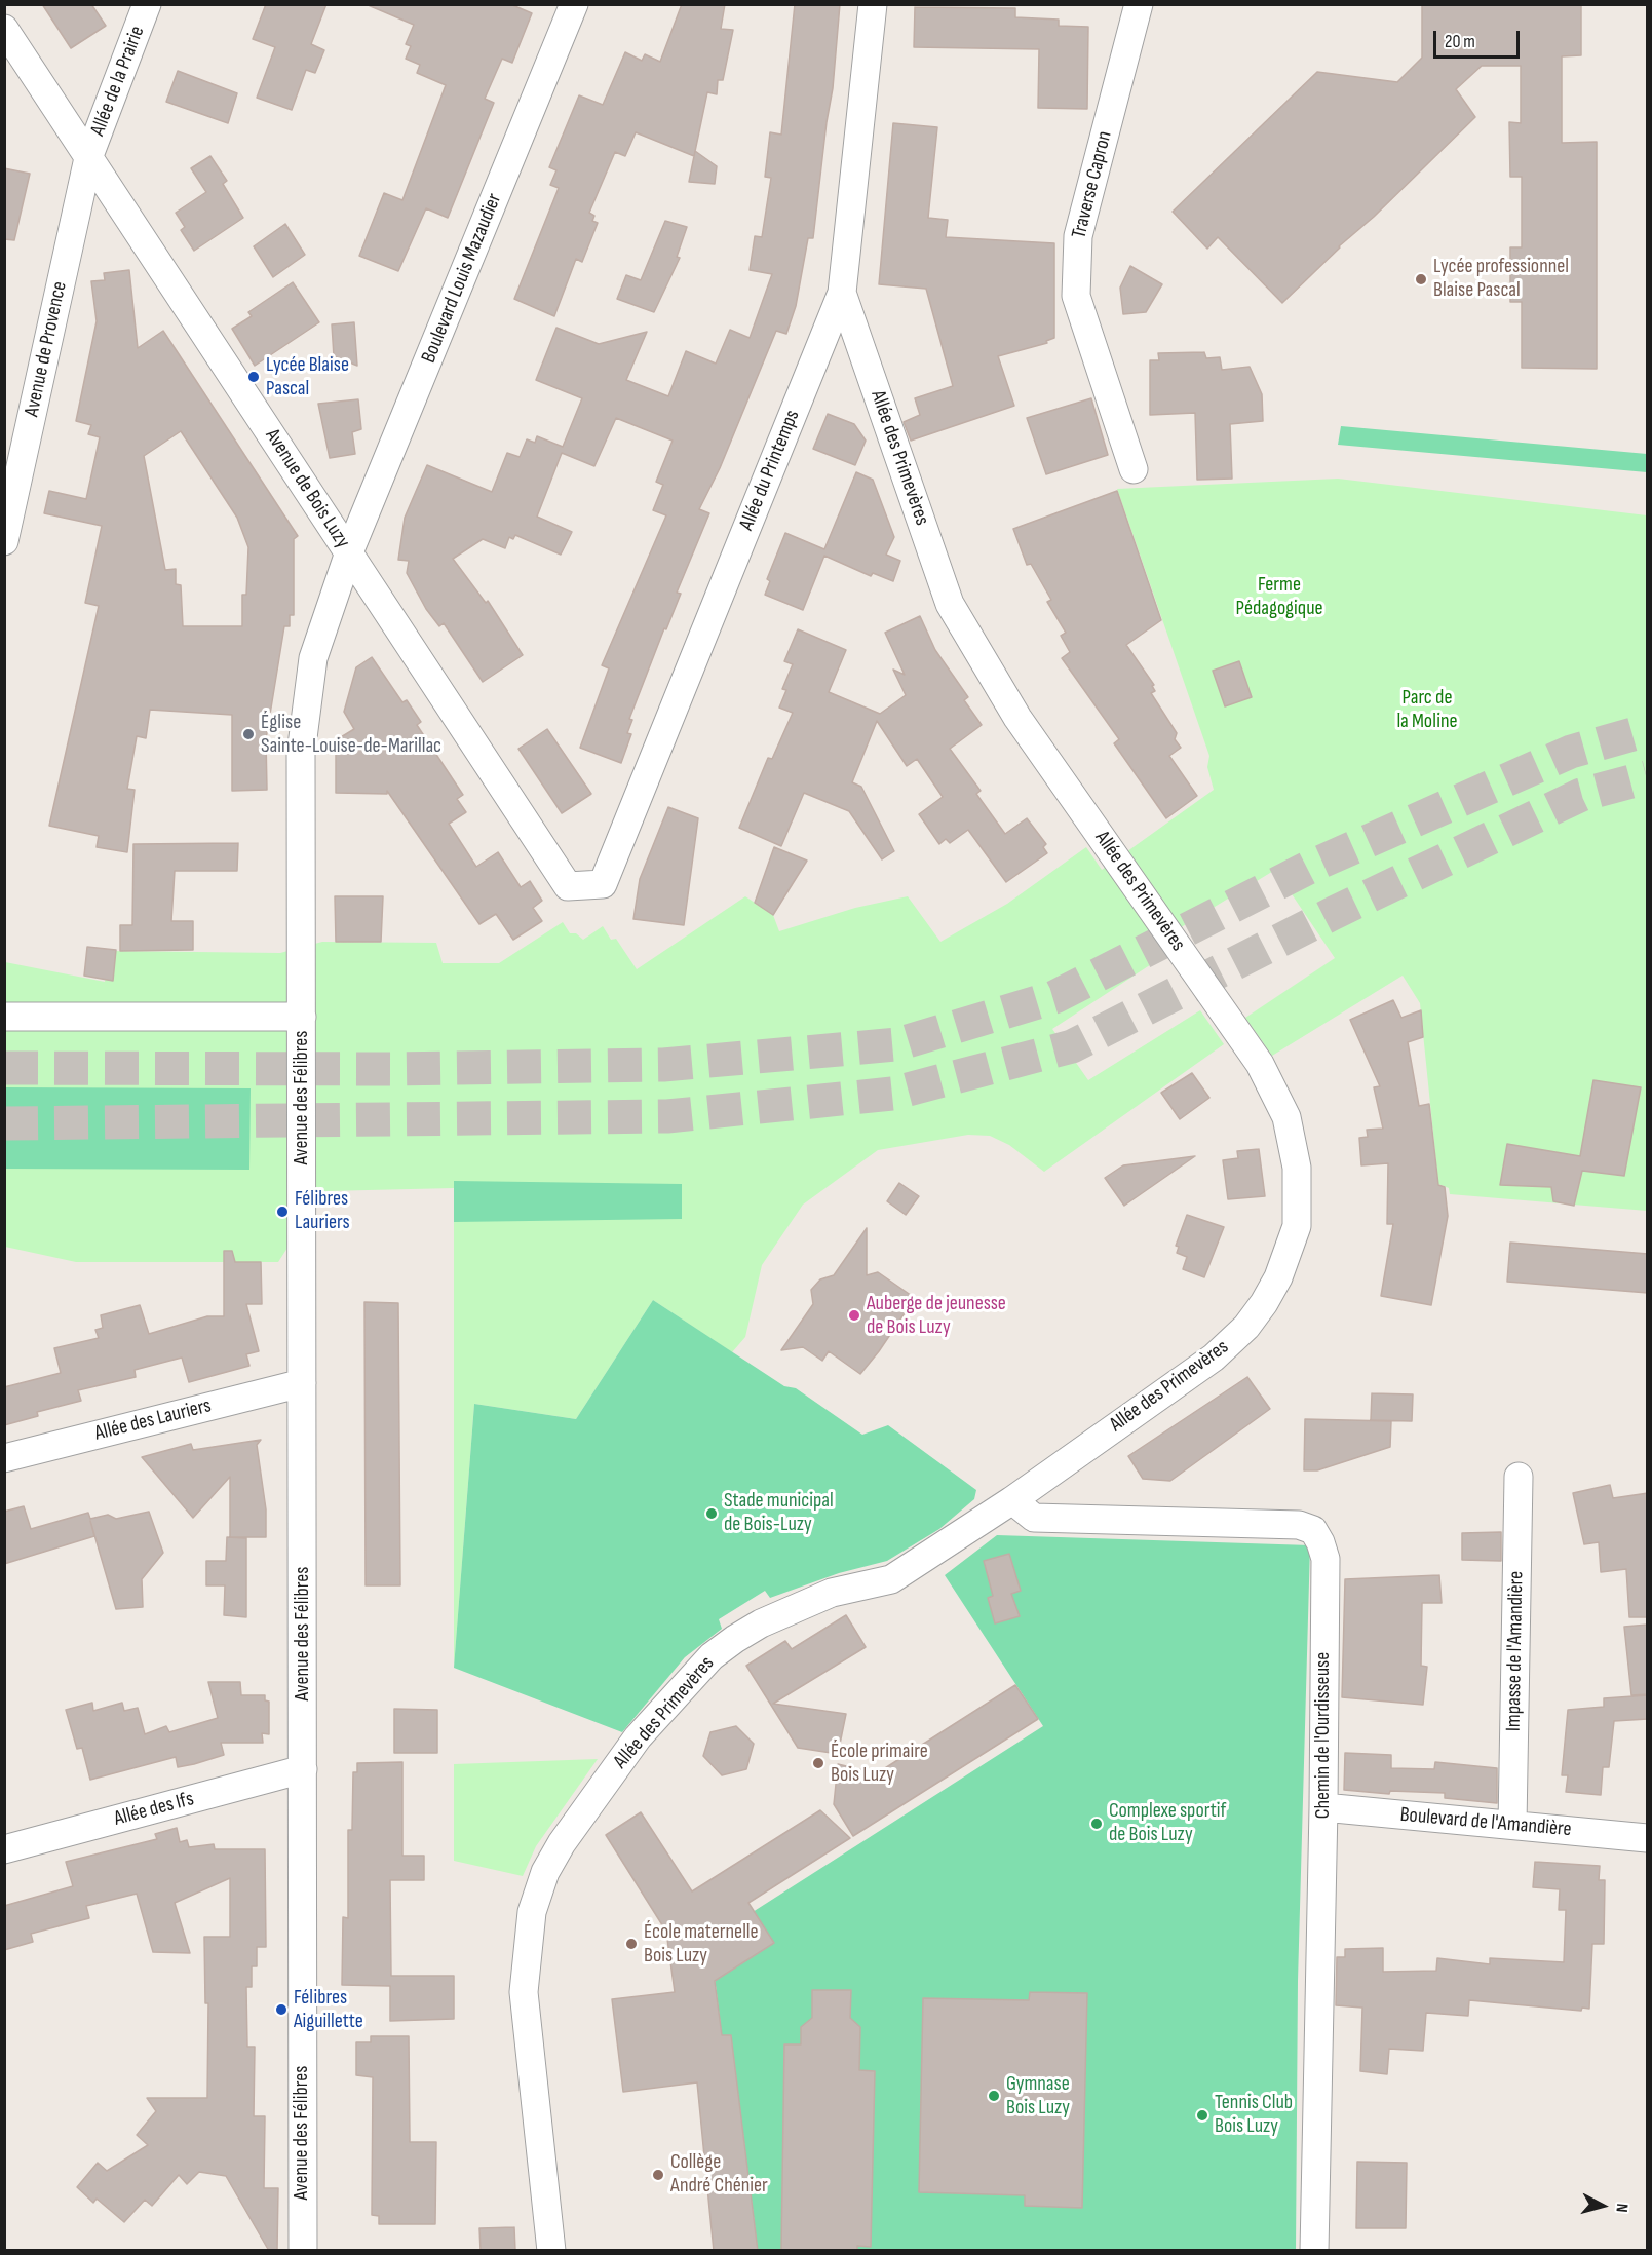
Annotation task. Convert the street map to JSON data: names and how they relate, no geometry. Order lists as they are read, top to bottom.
{
  "streets": {
    "street": [
      "Allée de la Prairie",
      "Traverse Capron",
      "Boulevard Louis Mazaudier",
      "Avenue de Provence",
      "Allée des Primevères",
      "Allée du Printemps",
      "Avenue de Bois Luzy",
      "Avenue des Félibres",
      "Allée des Lauriers",
      "Impasse de l'Amandière",
      "Chemin de l'Ourdisseuse",
      "Allée des Ifs",
      "Boulevard de l'Amandière"
    ]
  },
  "crossings": [
    ["Allée de la Prairie", "Avenue de Provence"],
    ["Allée de la Prairie", "Avenue de Bois Luzy"],
    ["Boulevard Louis Mazaudier", "Avenue de Bois Luzy"],
    ["Boulevard Louis Mazaudier", "Avenue des Félibres"],
    ["Avenue de Provence", "Avenue de Bois Luzy"],
    ["Allée des Primevères", "Allée du Printemps"],
    ["Allée des Primevères", "Chemin de l'Ourdisseuse"],
    ["Allée du Printemps", "Avenue de Bois Luzy"],
    ["Avenue de Bois Luzy", "Avenue des Félibres"],
    ["Avenue des Félibres", "Allée des Lauriers"],
    ["Avenue des Félibres", "Allée des Ifs"],
    ["Impasse de l'Amandière", "Boulevard de l'Amandière"],
    ["Chemin de l'Ourdisseuse", "Boulevard de l'Amandière"]
  ],
  "parks": ["Ferme Pédagogique", "Parc de la Moline"],
  "places": [
    "Lycée professionnel Blaise Pascal",
    "Lycée Blaise Pascal",
    "Église Sainte-Louise-de-Marillac",
    "Félibres Lauriers",
    "Auberge de jeunesse de Bois Luzy",
    "Stade municipal de Bois-Luzy",
    "École primaire Bois Luzy",
    "Complexe sportif de Bois Luzy",
    "École maternelle Bois Luzy",
    "Félibres Aiguillette",
    "Gymnase Bois Luzy",
    "Tennis Club Bois Luzy",
    "Collège André Chénier"
  ],
  "scale_bar": "20 m",
  "north": "right"
}
